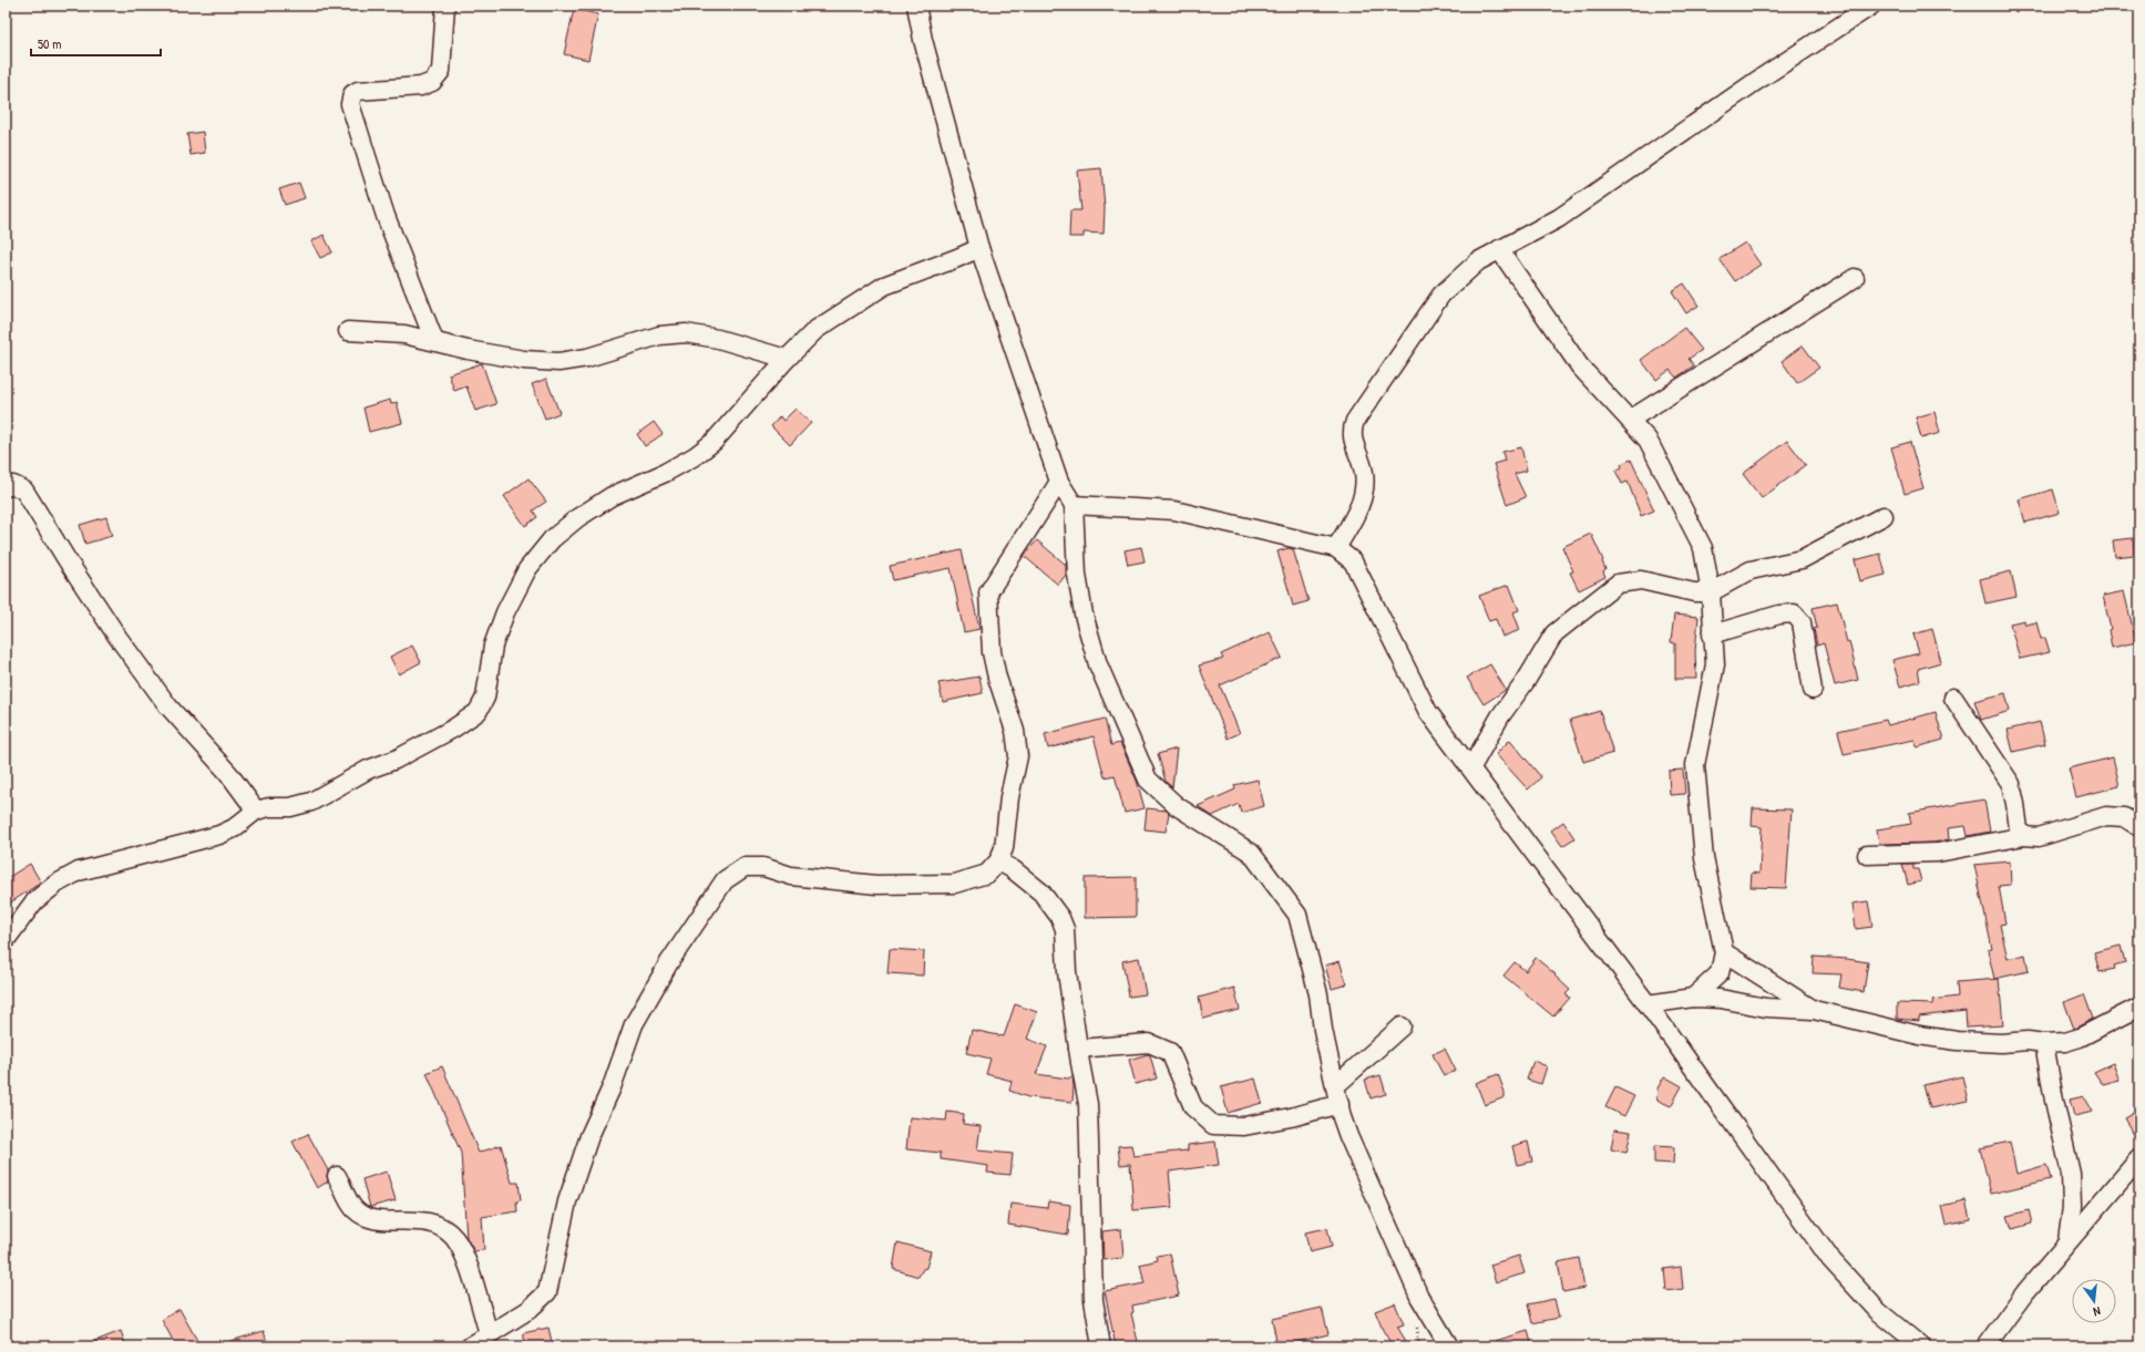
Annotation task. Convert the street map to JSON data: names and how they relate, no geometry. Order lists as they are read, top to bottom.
{
  "scale_bar": "50 m",
  "north": "bottom"
}
